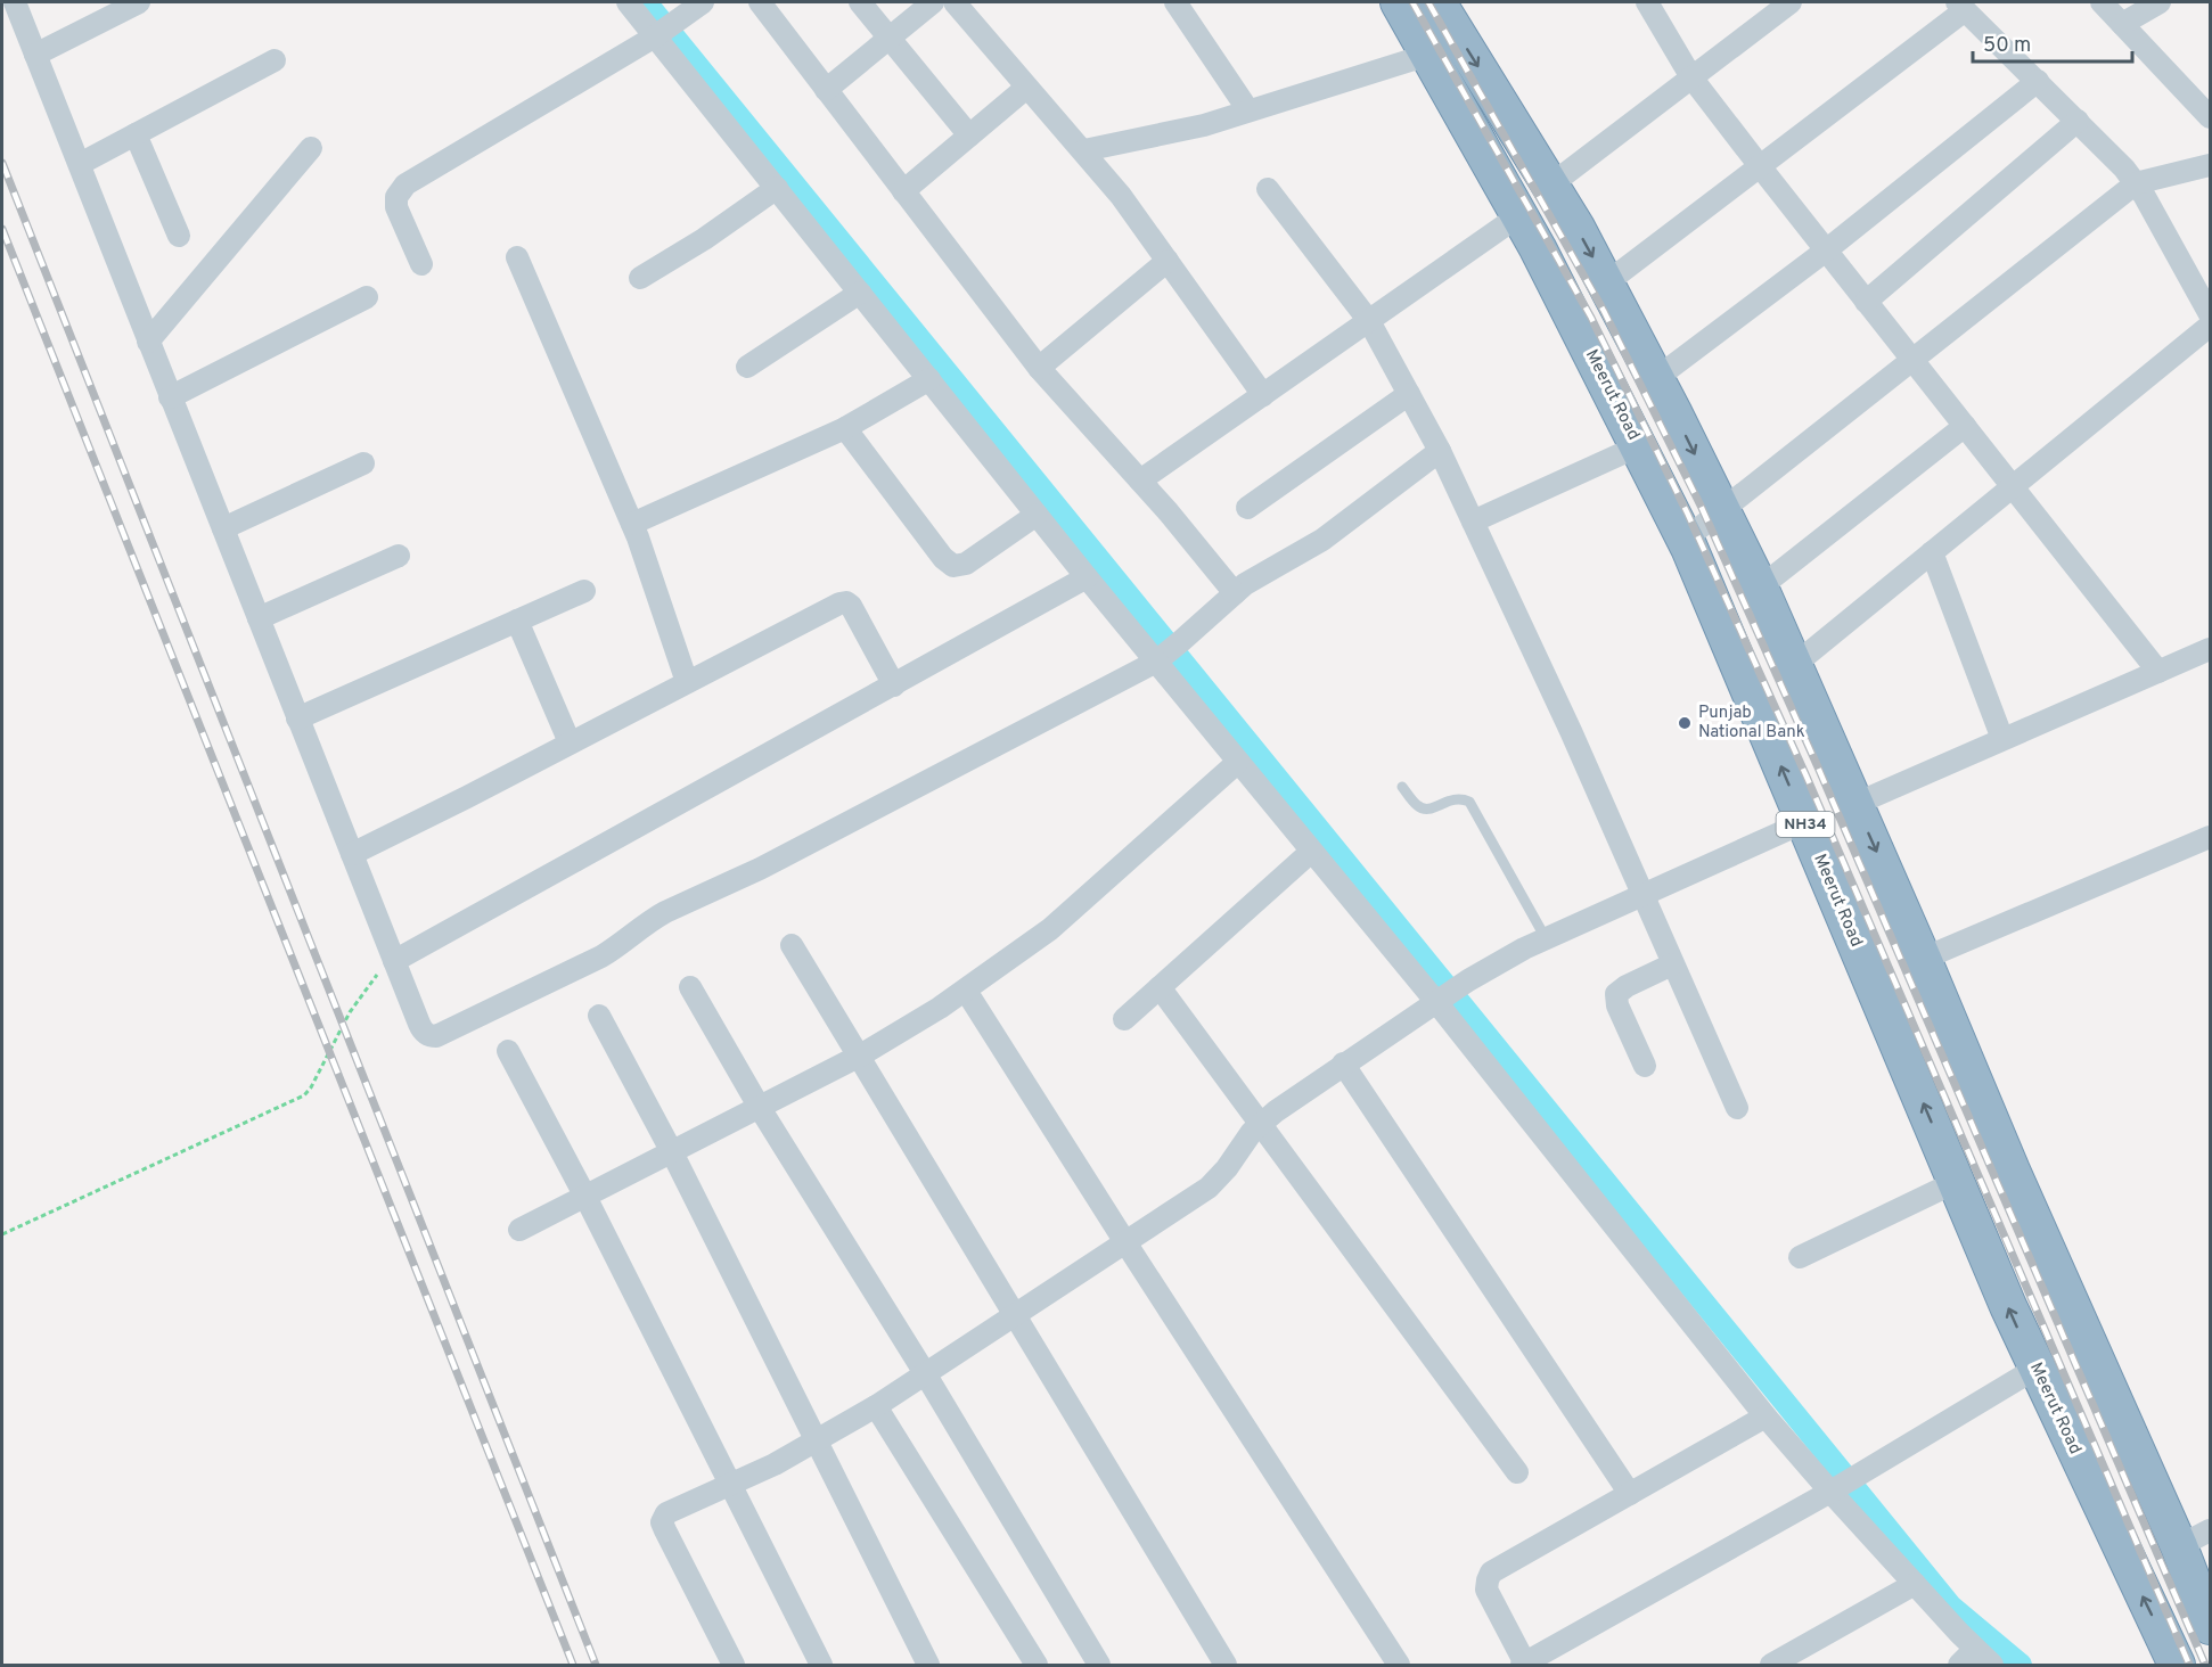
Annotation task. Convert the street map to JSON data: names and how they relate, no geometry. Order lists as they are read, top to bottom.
{
  "streets": {
    "highway": ["Meerut Road", "NH34"]
  },
  "places": ["Punjab National Bank"],
  "scale_bar": "50 m"
}
